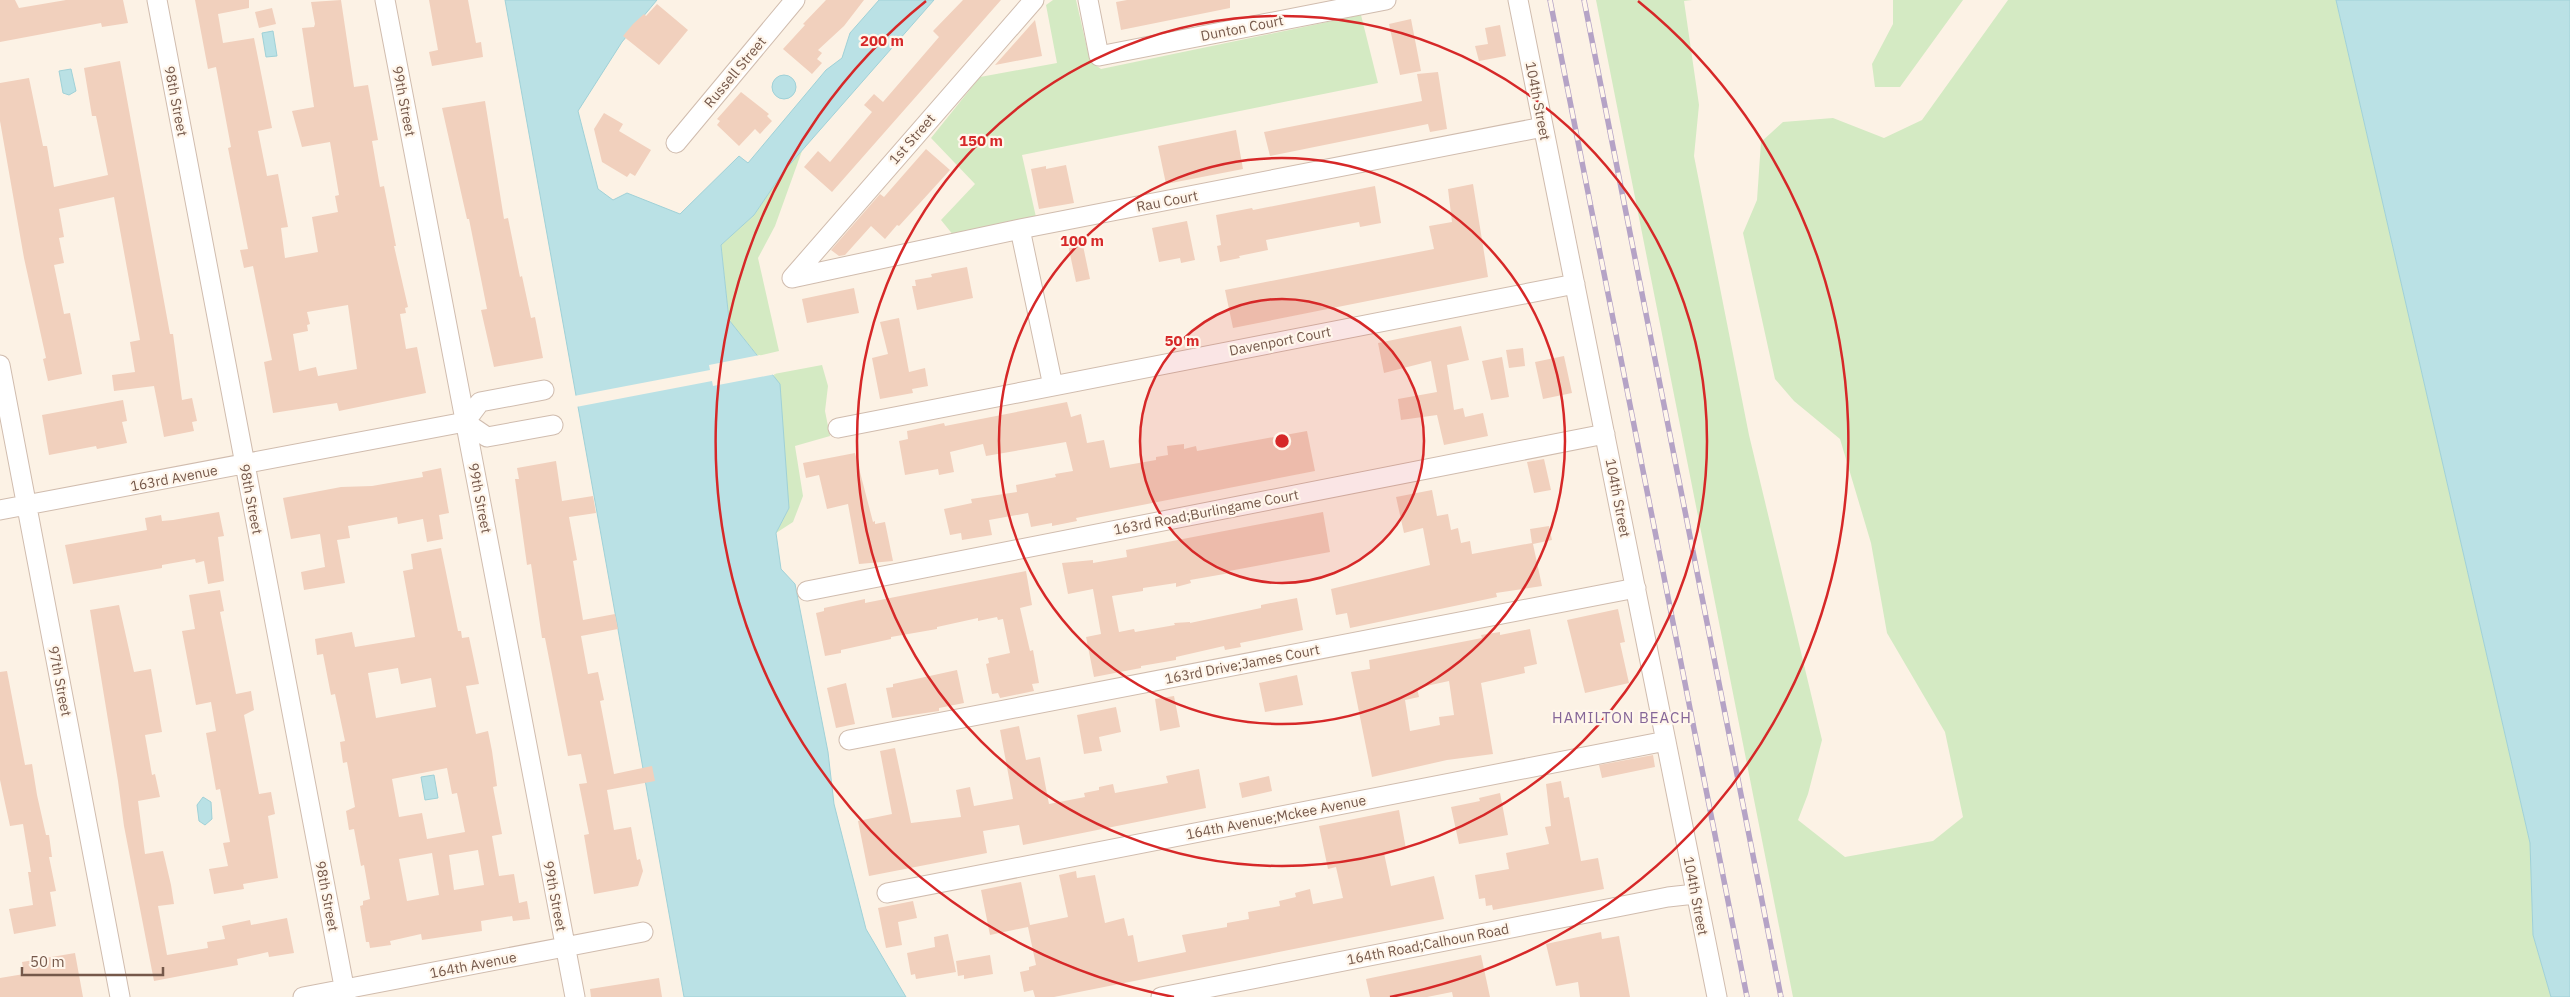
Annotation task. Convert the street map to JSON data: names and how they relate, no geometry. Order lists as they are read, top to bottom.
{
  "streets": {
    "street": [
      "Dunton Court",
      "Russell Street",
      "98th Street",
      "99th Street",
      "104th Street",
      "1st Street",
      "Rau Court",
      "Davenport Court",
      "163rd Avenue",
      "163rd Road;Burlingame Court",
      "163rd Drive;James Court",
      "97th Street",
      "164th Avenue;Mckee Avenue",
      "164th Road;Calhoun Road",
      "164th Avenue"
    ]
  },
  "crossings": [
    ["98th Street", "163rd Avenue"],
    ["98th Street", "164th Avenue"],
    ["99th Street", "163rd Avenue"],
    ["99th Street", "164th Avenue"],
    ["104th Street", "Rau Court"],
    ["104th Street", "Davenport Court"],
    ["104th Street", "163rd Road;Burlingame Court"],
    ["104th Street", "163rd Drive;James Court"],
    ["104th Street", "164th Avenue;Mckee Avenue"],
    ["104th Street", "164th Road;Calhoun Road"],
    ["1st Street", "Rau Court"],
    ["163rd Avenue", "97th Street"]
  ],
  "districts": ["HAMILTON BEACH"],
  "scale_bar": "50 m",
  "rings": [
    "200 m",
    "150 m",
    "100 m",
    "50 m"
  ]
}
